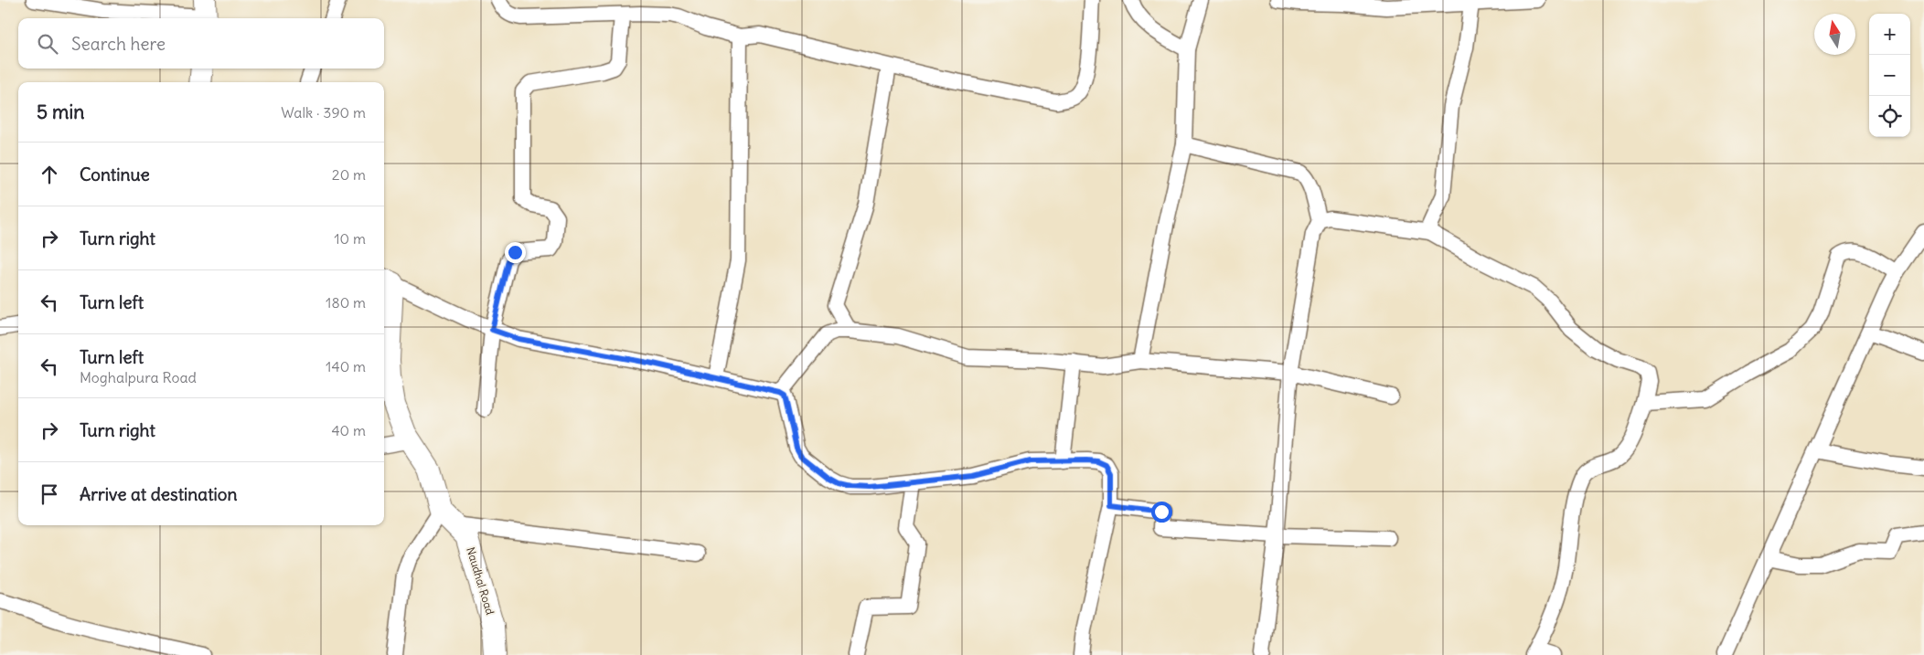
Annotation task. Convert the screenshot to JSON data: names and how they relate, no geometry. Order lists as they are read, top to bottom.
{
  "streets": {
    "street": ["Naudhal Road"]
  },
  "north": "top",
  "page": {
    "map_buttons": ["+", "−"],
    "search": "Search here",
    "heading": ["5 min", "Walk · 390 m"],
    "list": [
      ["Continue", "20 m"],
      ["Turn right", "10 m"],
      ["Turn left", "180 m"],
      ["Turn left", "Moghalpura Road", "140 m"],
      ["Turn right", "40 m"],
      "Arrive at destination"
    ]
  }
}
